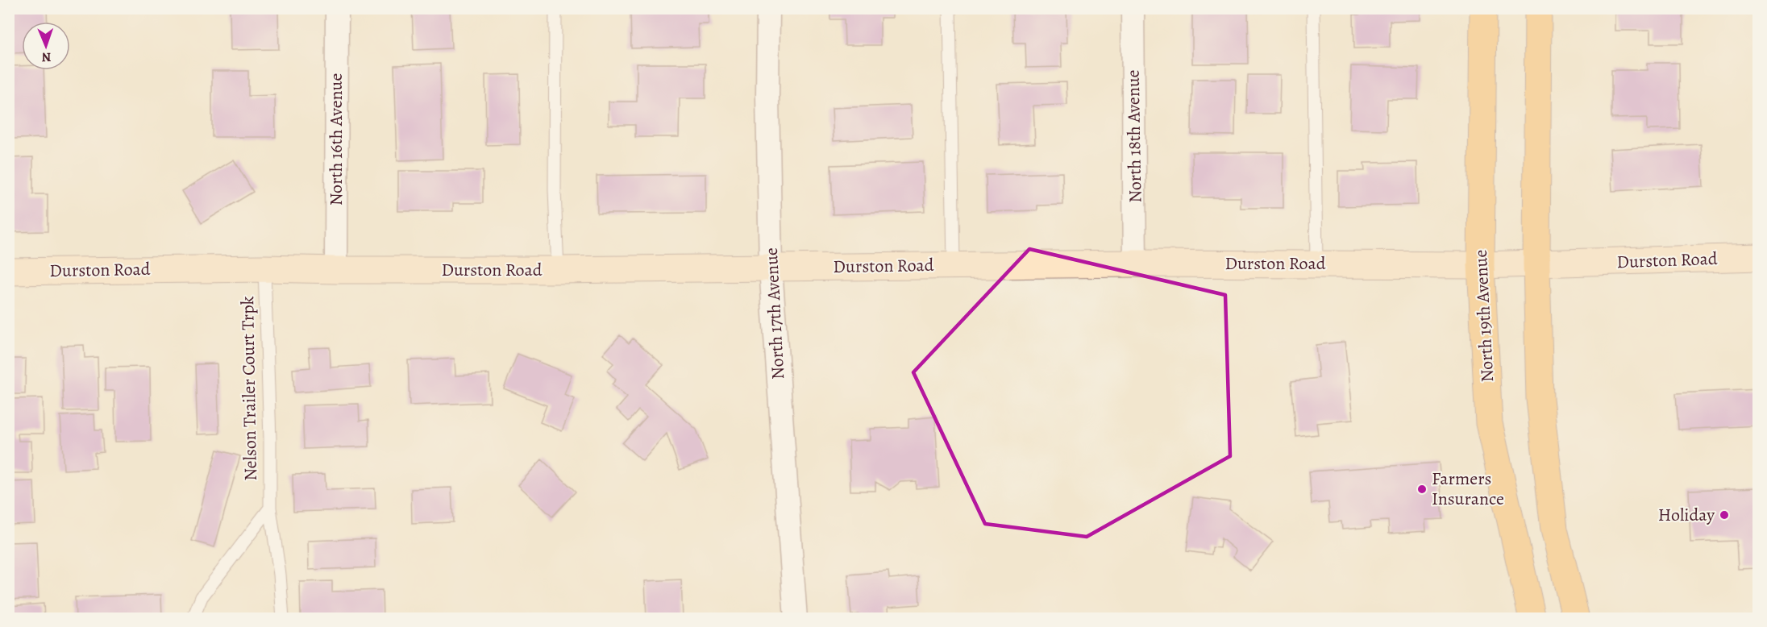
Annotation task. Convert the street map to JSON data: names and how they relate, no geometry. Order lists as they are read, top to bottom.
{
  "streets": {
    "main road": ["Durston Road", "North 19th Avenue"],
    "street": ["North 18th Avenue", "North 16th Avenue", "North 17th Avenue"],
    "lane": ["Nelson Trailer Court Trpk"]
  },
  "crossings": [
    ["North 18th Avenue", "Durston Road"],
    ["North 16th Avenue", "Durston Road"],
    ["Durston Road", "North 17th Avenue"],
    ["Durston Road", "North 19th Avenue"],
    ["Durston Road", "Nelson Trailer Court Trpk"]
  ],
  "places": ["Farmers Insurance", "Holiday"],
  "north": "bottom"
}
